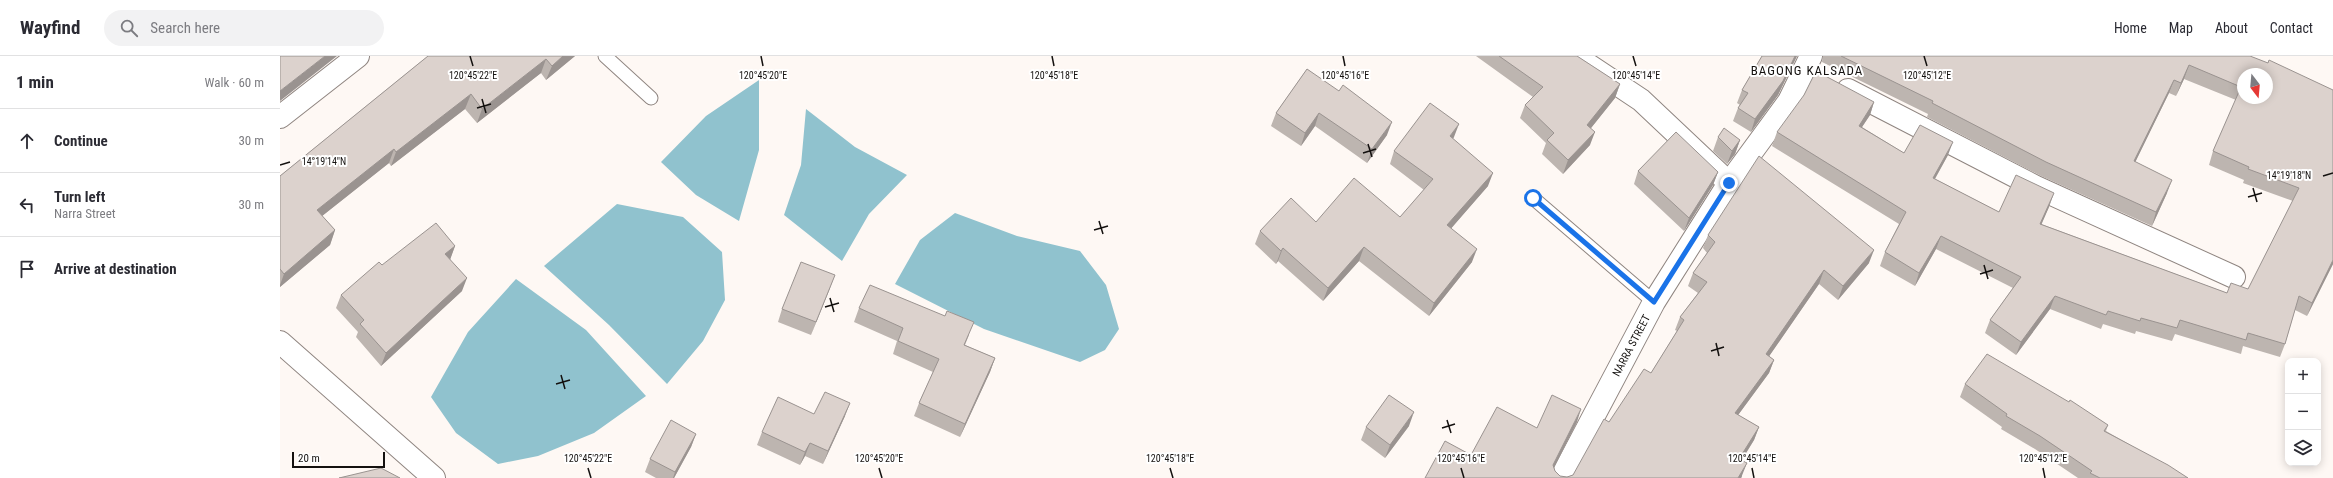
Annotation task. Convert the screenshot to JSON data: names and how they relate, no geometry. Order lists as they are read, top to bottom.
{
  "streets": {
    "street": ["NARRA STREET"]
  },
  "districts": ["BAGONG KALSADA"],
  "scale_bar": "20 m",
  "north": "bottom",
  "page": {
    "header": "Wayfind",
    "search": "Search here",
    "nav": [
      "Home",
      "Map",
      "About",
      "Contact"
    ],
    "heading": ["1 min", "Walk · 60 m"],
    "list": [
      ["Continue", "30 m"],
      ["Turn left", "Narra Street", "30 m"],
      "Arrive at destination"
    ],
    "map_buttons": ["+", "−"],
    "scale": "20 m"
  },
  "coordinates": [
    "120°45'22\"E",
    "120°45'20\"E",
    "120°45'18\"E",
    "120°45'16\"E",
    "120°45'14\"E",
    "120°45'12\"E",
    "14°19'14\"N",
    "14°19'18\"N"
  ]
}
